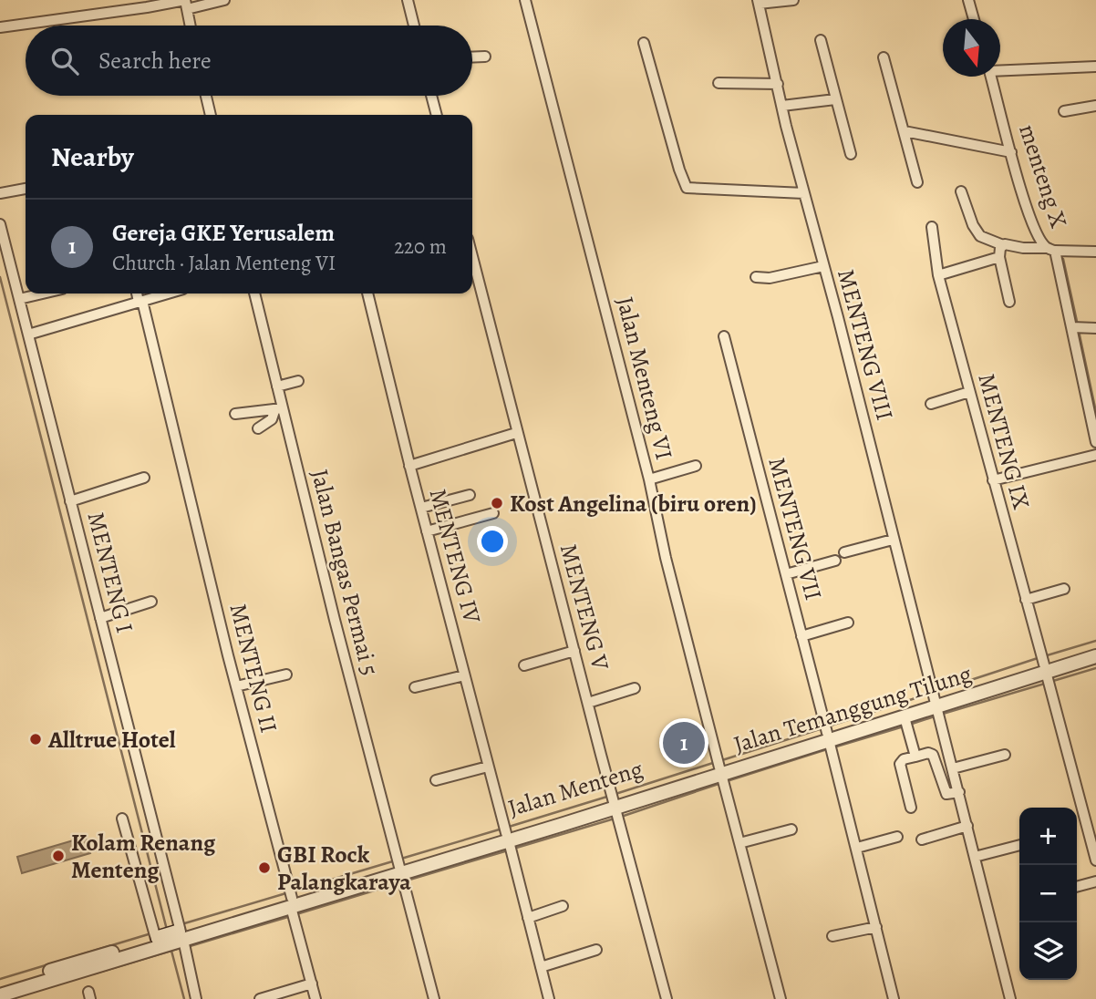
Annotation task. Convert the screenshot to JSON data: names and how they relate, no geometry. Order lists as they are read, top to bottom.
{
  "streets": {
    "main road": ["Jalan Temanggung Tilung"],
    "street": [
      "menteng X",
      "MENTENG VIII",
      "Jalan Menteng VI",
      "MENTENG IX",
      "MENTENG VII",
      "MENTENG IV",
      "MENTENG I",
      "Jalan Bangas Permai 5",
      "MENTENG V",
      "MENTENG II"
    ]
  },
  "crossings": [
    ["MENTENG VIII", "Jalan Temanggung Tilung"],
    ["Jalan Menteng VI", "Jalan Temanggung Tilung"],
    ["MENTENG IX", "Jalan Temanggung Tilung"],
    ["MENTENG VII", "Jalan Temanggung Tilung"],
    ["MENTENG IV", "Jalan Temanggung Tilung"],
    ["MENTENG I", "Jalan Temanggung Tilung"],
    ["Jalan Bangas Permai 5", "Jalan Temanggung Tilung"],
    ["MENTENG V", "Jalan Temanggung Tilung"],
    ["MENTENG II", "Jalan Temanggung Tilung"]
  ],
  "places": [
    "Kost Angelina (biru oren)",
    "Alltrue Hotel",
    "Kolam Renang Menteng",
    "GBI Rock Palangkaraya"
  ],
  "north": "bottom",
  "page": {
    "search": "Search here",
    "heading": "Nearby",
    "list": [
      {
        "mark": "1",
        "name": "Gereja GKE Yerusalem",
        "note": "Church · Jalan Menteng VI",
        "value": "220 m"
      }
    ],
    "pins": "1",
    "map_buttons": ["+", "−"]
  }
}
